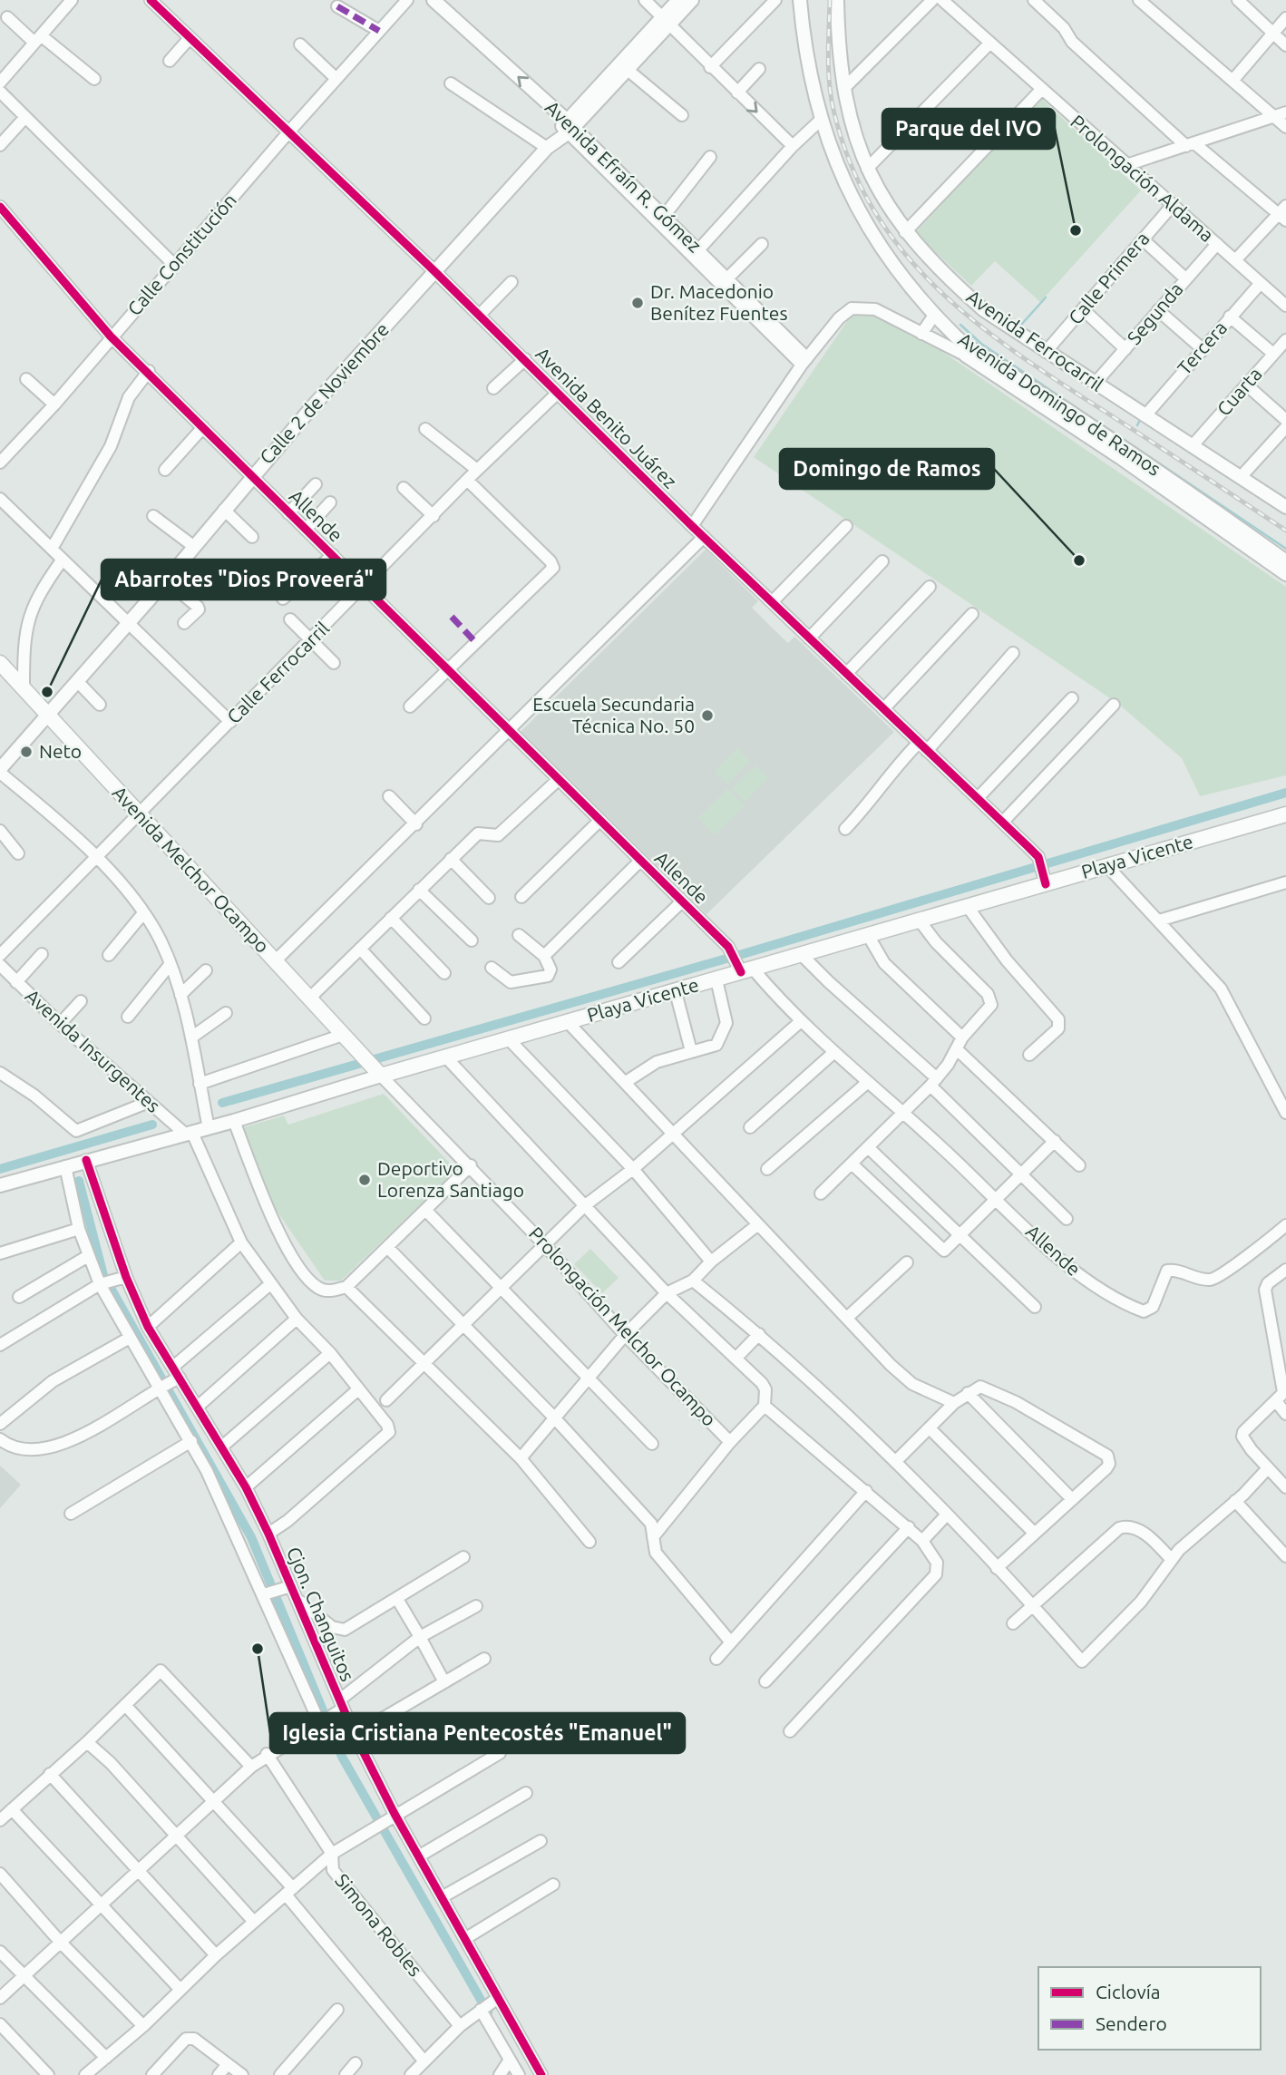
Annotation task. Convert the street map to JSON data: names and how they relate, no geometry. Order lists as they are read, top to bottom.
{
  "streets": {
    "main road": ["Playa Vicente", "Avenida Melchor Ocampo"],
    "street": [
      "Avenida Efraín R. Gómez",
      "Prolongación Aldama",
      "Calle Constitución",
      "Calle Primera",
      "Segunda",
      "Avenida Ferrocarril",
      "Tercera",
      "Cuarta",
      "Calle 2 de Noviembre",
      "Avenida Domingo de Ramos",
      "Avenida Benito Juárez",
      "Allende",
      "Calle Ferrocarril",
      "Avenida Insurgentes",
      "Prolongación Melchor Ocampo",
      "Cjon. Changuitos",
      "Simona Robles"
    ]
  },
  "crossings": [
    ["Avenida Efraín R. Gómez", "Calle 2 de Noviembre"],
    ["Prolongación Aldama", "Calle Primera"],
    ["Prolongación Aldama", "Segunda"],
    ["Prolongación Aldama", "Tercera"],
    ["Calle Constitución", "Avenida Benito Juárez"],
    ["Calle Constitución", "Allende"],
    ["Calle Primera", "Avenida Ferrocarril"],
    ["Segunda", "Avenida Ferrocarril"],
    ["Avenida Ferrocarril", "Tercera"],
    ["Avenida Ferrocarril", "Cuarta"],
    ["Calle 2 de Noviembre", "Avenida Benito Juárez"],
    ["Calle 2 de Noviembre", "Allende"],
    ["Calle 2 de Noviembre", "Avenida Melchor Ocampo"],
    ["Avenida Benito Juárez", "Calle Ferrocarril"],
    ["Avenida Benito Juárez", "Playa Vicente"],
    ["Allende", "Calle Ferrocarril"],
    ["Allende", "Playa Vicente"],
    ["Calle Ferrocarril", "Avenida Melchor Ocampo"],
    ["Playa Vicente", "Avenida Melchor Ocampo"],
    ["Playa Vicente", "Avenida Insurgentes"],
    ["Playa Vicente", "Prolongación Melchor Ocampo"],
    ["Playa Vicente", "Cjon. Changuitos"],
    ["Avenida Melchor Ocampo", "Prolongación Melchor Ocampo"]
  ],
  "places": [
    "Parque del IVO",
    "Dr. Macedonio Benítez Fuentes",
    "Domingo de Ramos",
    "Abarrotes \"Dios Proveerá\"",
    "Escuela Secundaria Técnica No. 50",
    "Neto",
    "Deportivo Lorenza Santiago",
    "Iglesia Cristiana Pentecostés \"Emanuel\""
  ],
  "legend": ["Ciclovía", "Sendero"]
}
